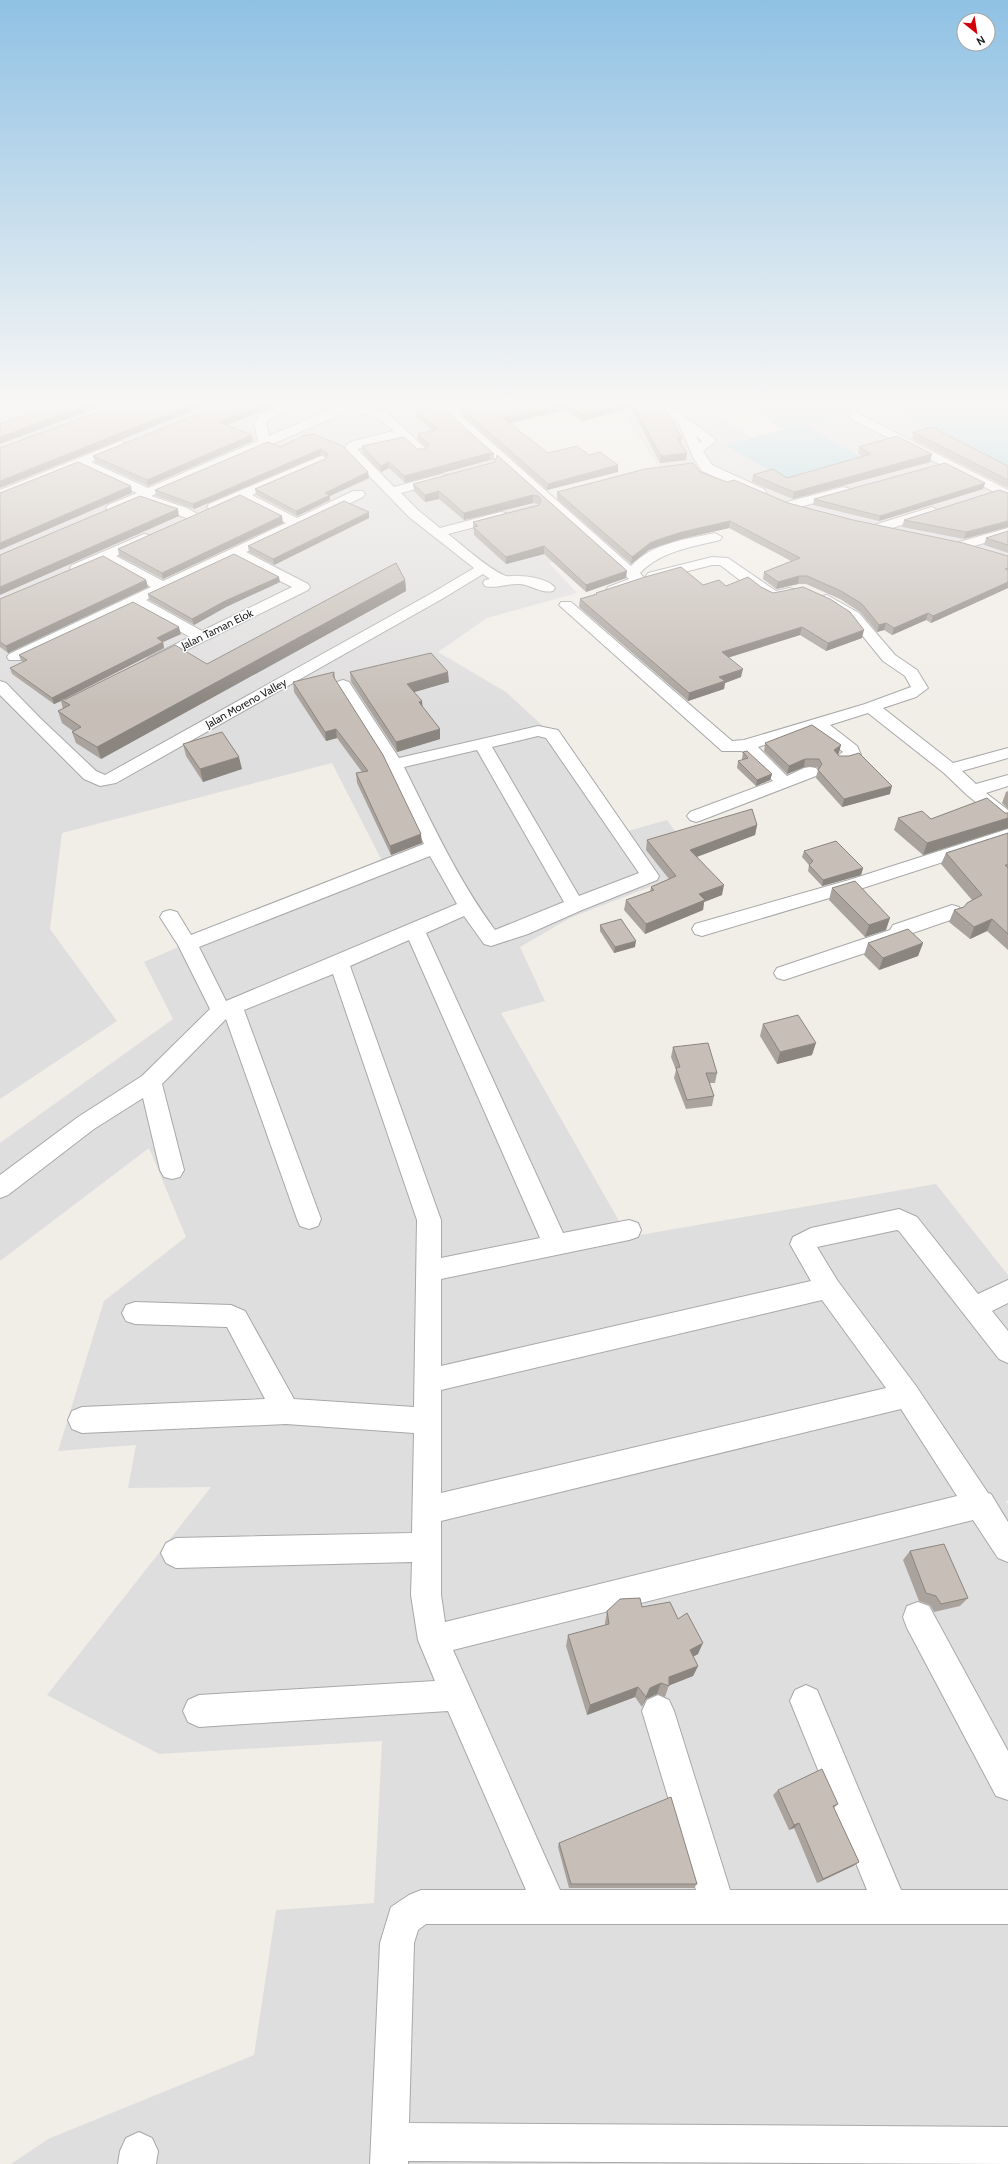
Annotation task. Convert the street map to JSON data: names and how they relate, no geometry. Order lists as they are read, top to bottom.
{
  "streets": {
    "street": ["Jalan Taman Elok", "Jalan Moreno Valley"]
  },
  "north": "bottom right"
}
